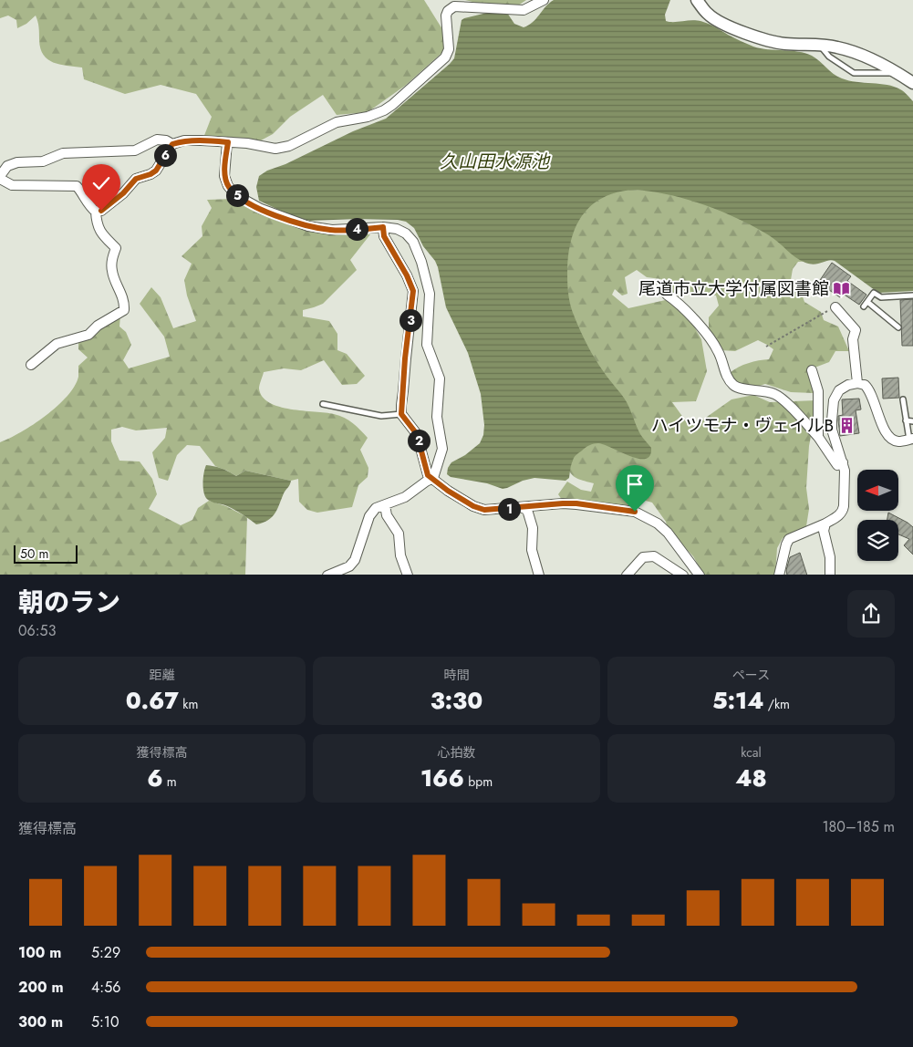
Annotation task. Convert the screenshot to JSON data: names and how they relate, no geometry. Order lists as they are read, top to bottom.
{
  "water": ["久山田水源池"],
  "places": {
    "library": ["尾道市立大学付属図書館"],
    "building": ["ハイツモナ・ヴェイルB"]
  },
  "scale_bar": "50 m",
  "north": "left",
  "page": {
    "pins": [
      "6",
      "5",
      "4",
      "3",
      "2",
      "1"
    ],
    "scale": "50 m",
    "heading": ["朝のラン", "06:53"],
    "stats": [
      ["距離", "0.67 km"],
      ["時間", "3:30"],
      ["ペース", "5:14 /km"],
      ["獲得標高", "6 m"],
      ["心拍数", "166 bpm"],
      ["kcal", "48"]
    ],
    "chart": ["獲得標高", "180–185 m"],
    "list": [
      {
        "name": "100 m",
        "note": "5:29"
      },
      {
        "name": "200 m",
        "note": "4:56"
      },
      {
        "name": "300 m",
        "note": "5:10"
      }
    ]
  }
}
